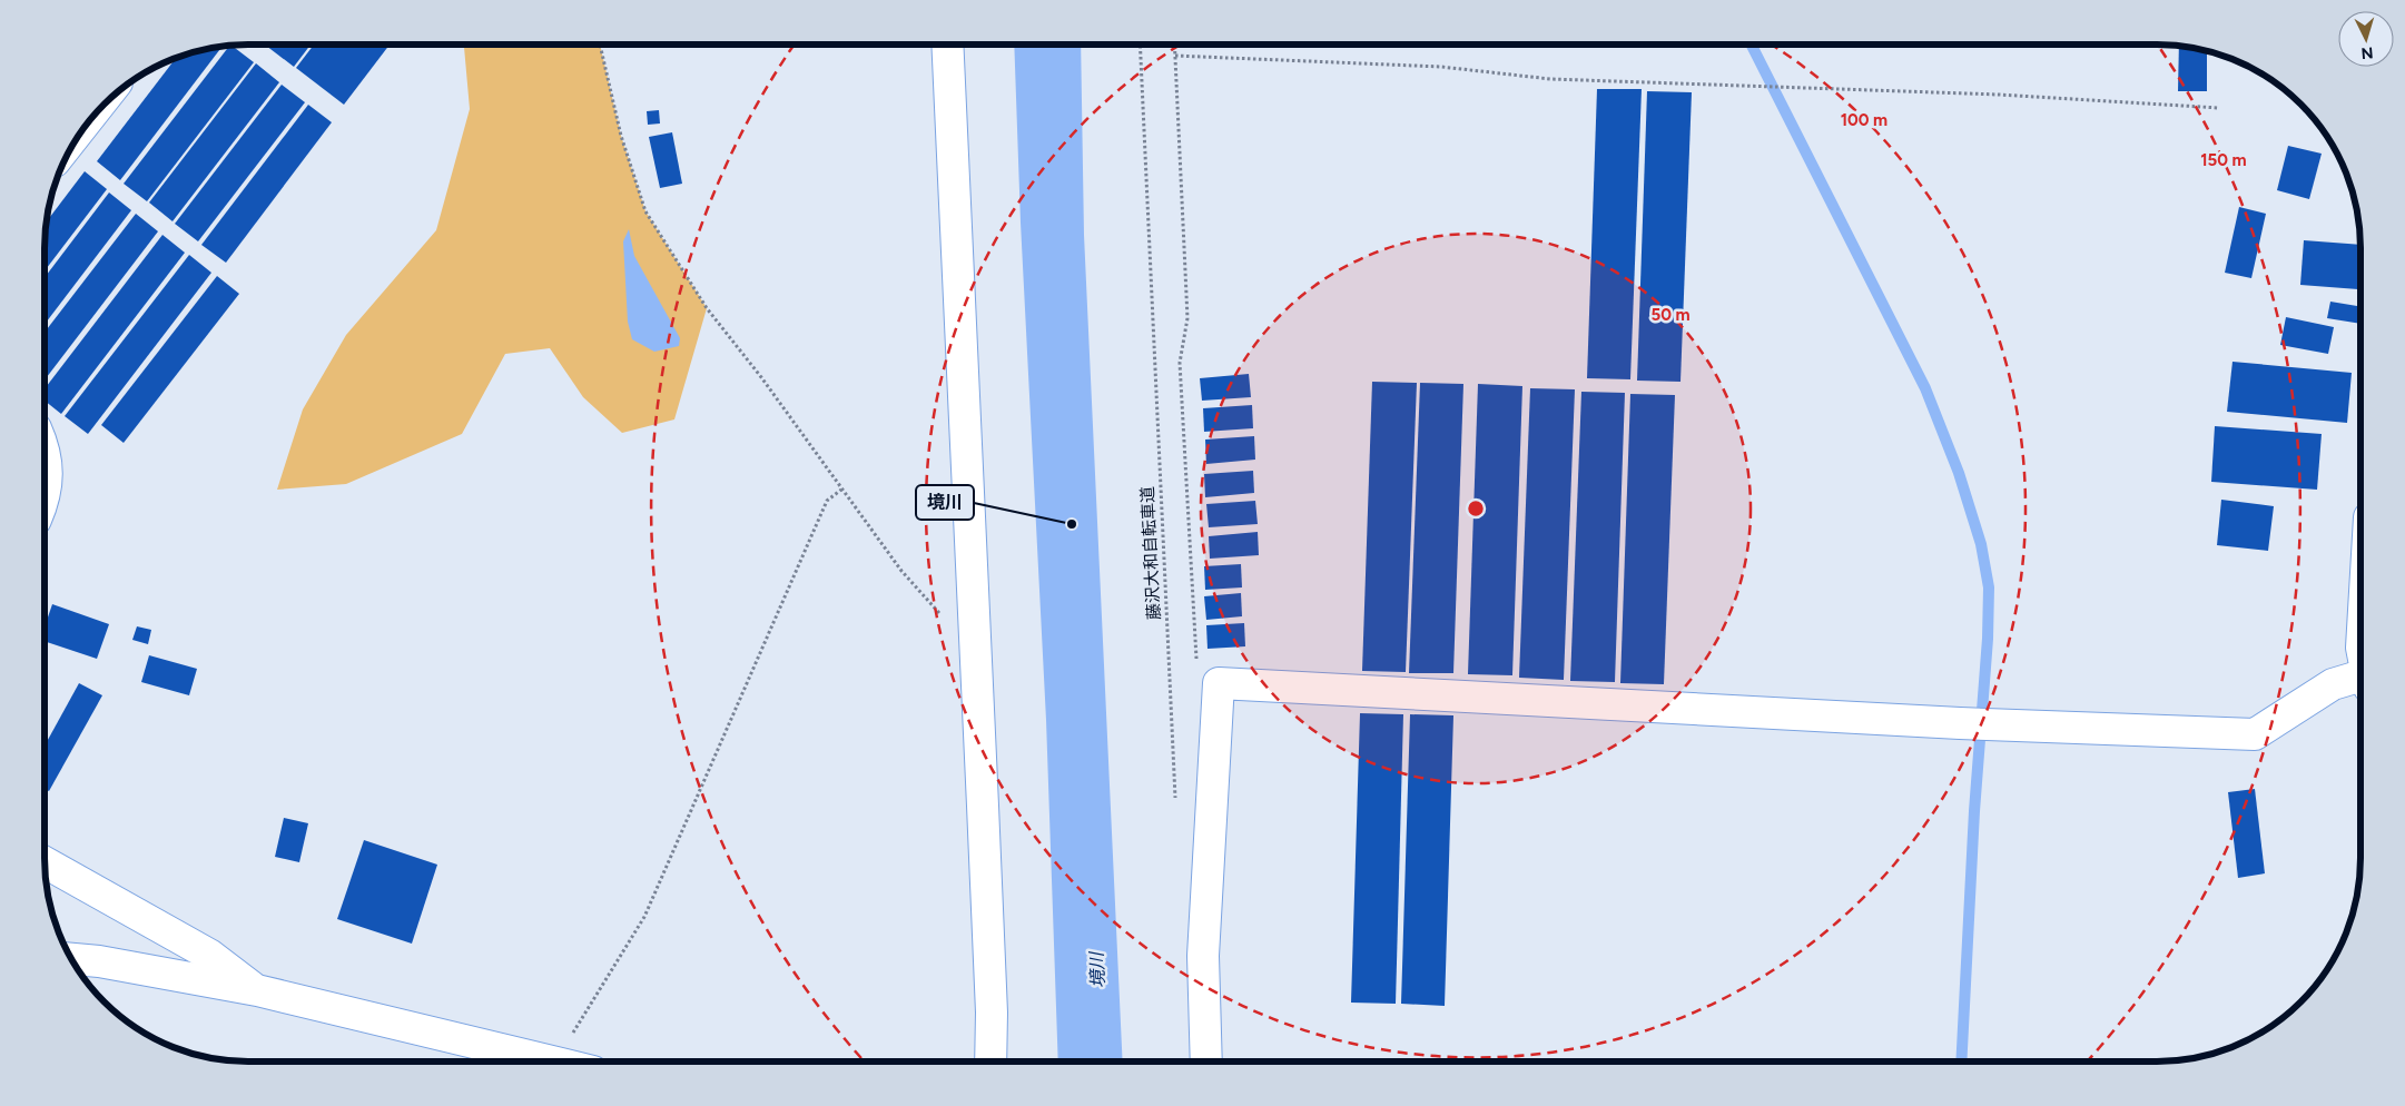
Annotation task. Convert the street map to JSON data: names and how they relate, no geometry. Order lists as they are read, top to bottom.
{
  "streets": {
    "path": ["藤沢大和自転車道"]
  },
  "water": ["境川"],
  "places": ["境川"],
  "north": "bottom",
  "rings": ["100 m", "150 m", "50 m"]
}
